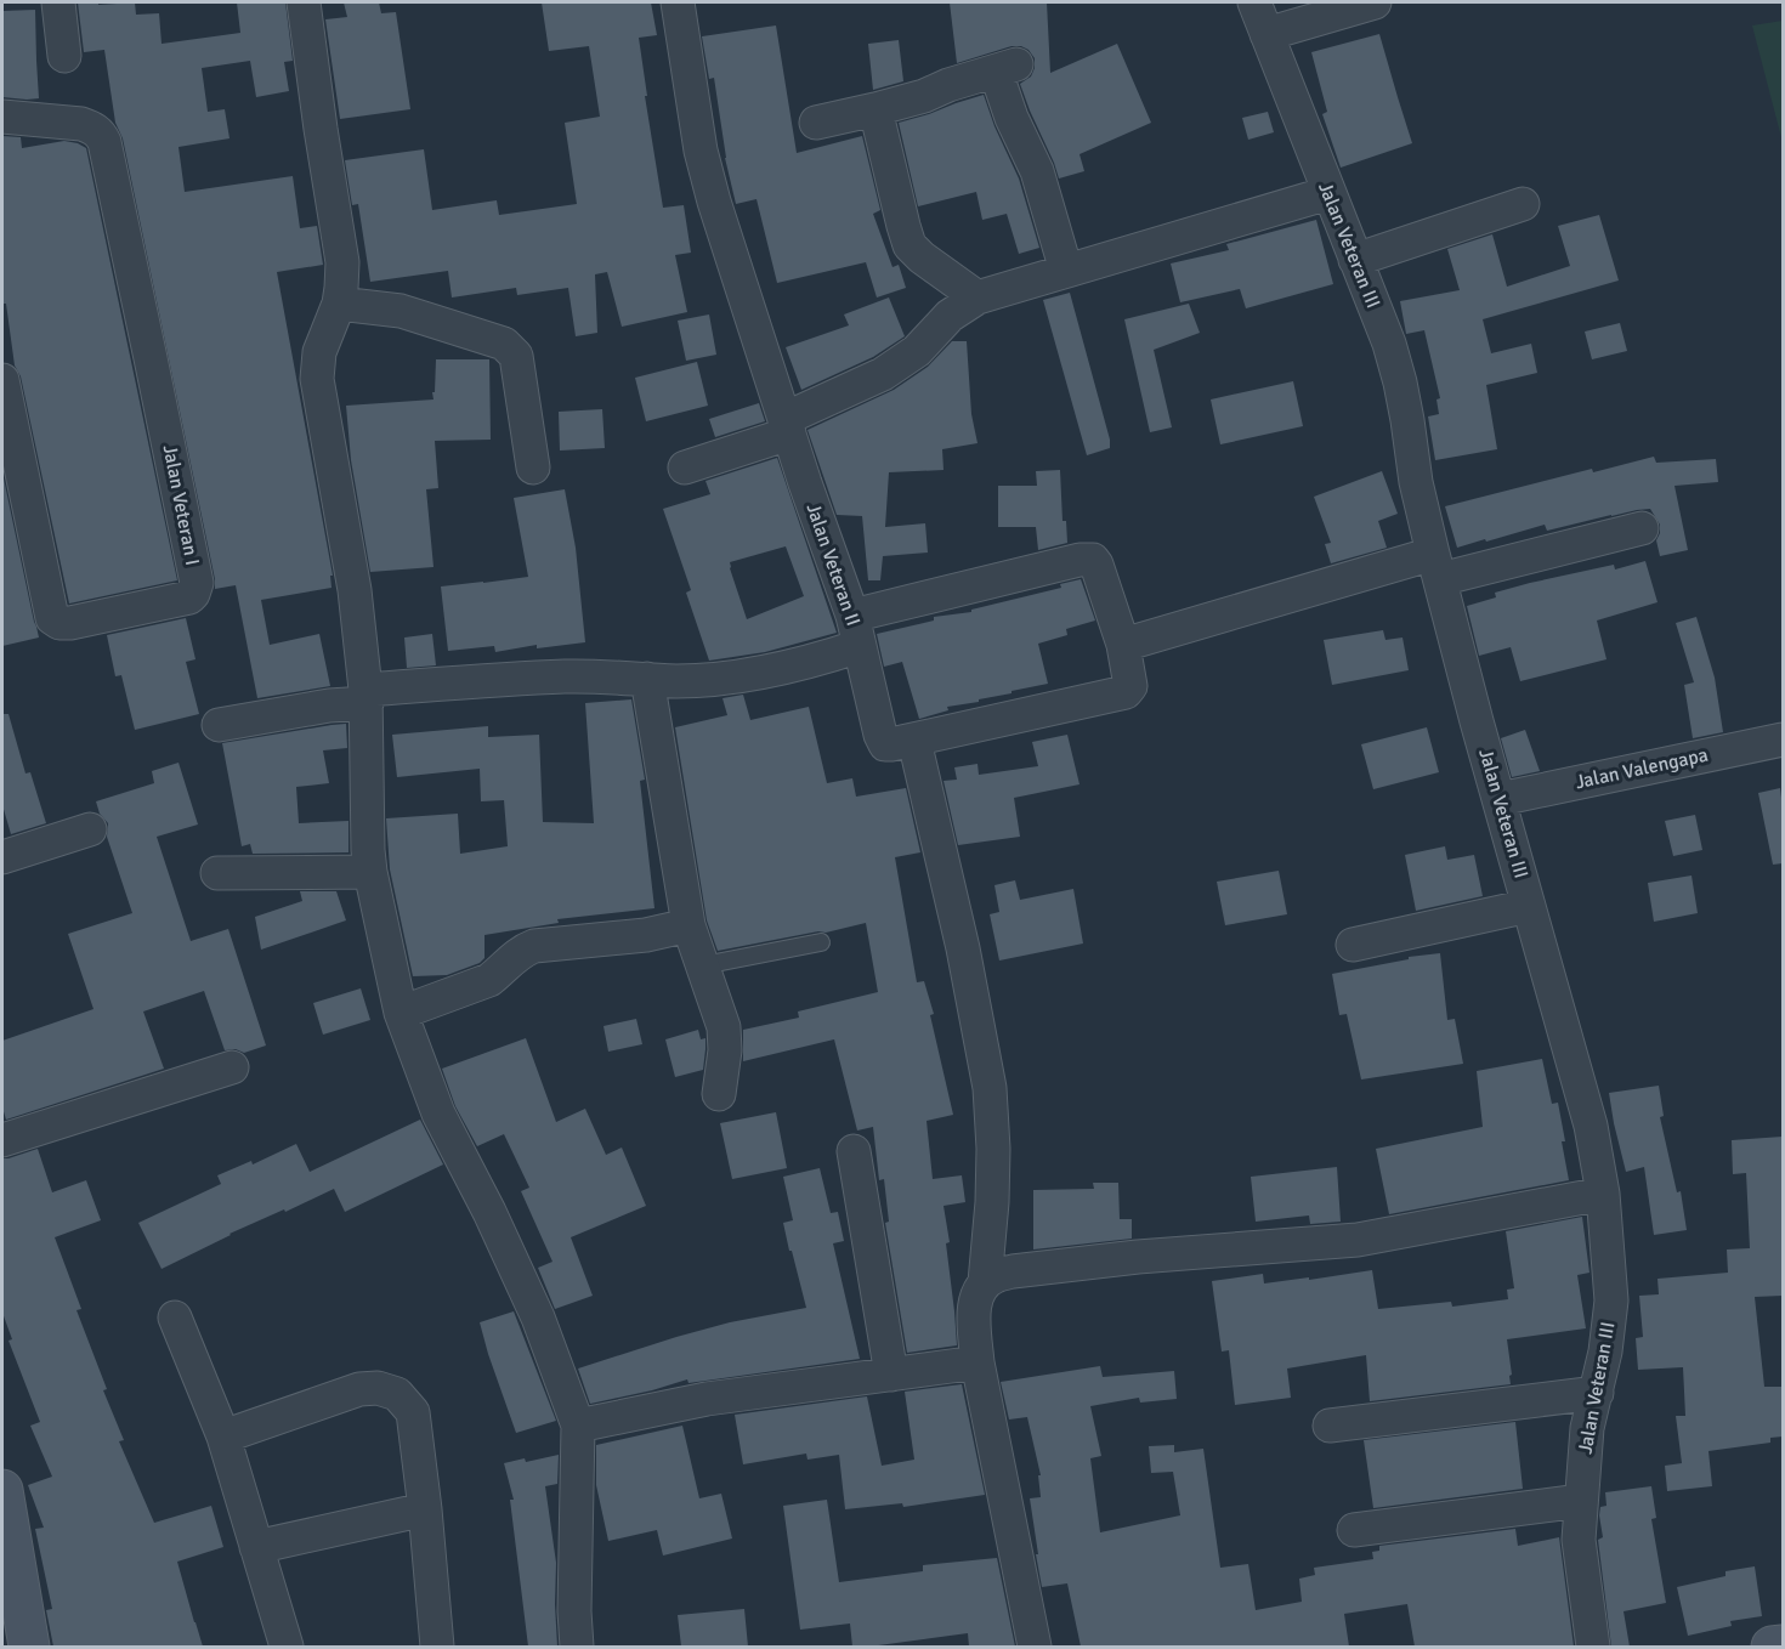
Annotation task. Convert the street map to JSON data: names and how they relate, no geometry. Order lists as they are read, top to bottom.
{
  "streets": {
    "street": [
      "Jalan Veteran III",
      "Jalan Veteran I",
      "Jalan Veteran II",
      "Jalan Valengapa"
    ]
  },
  "crossings": [
    ["Jalan Veteran III", "Jalan Valengapa"]
  ]
}
